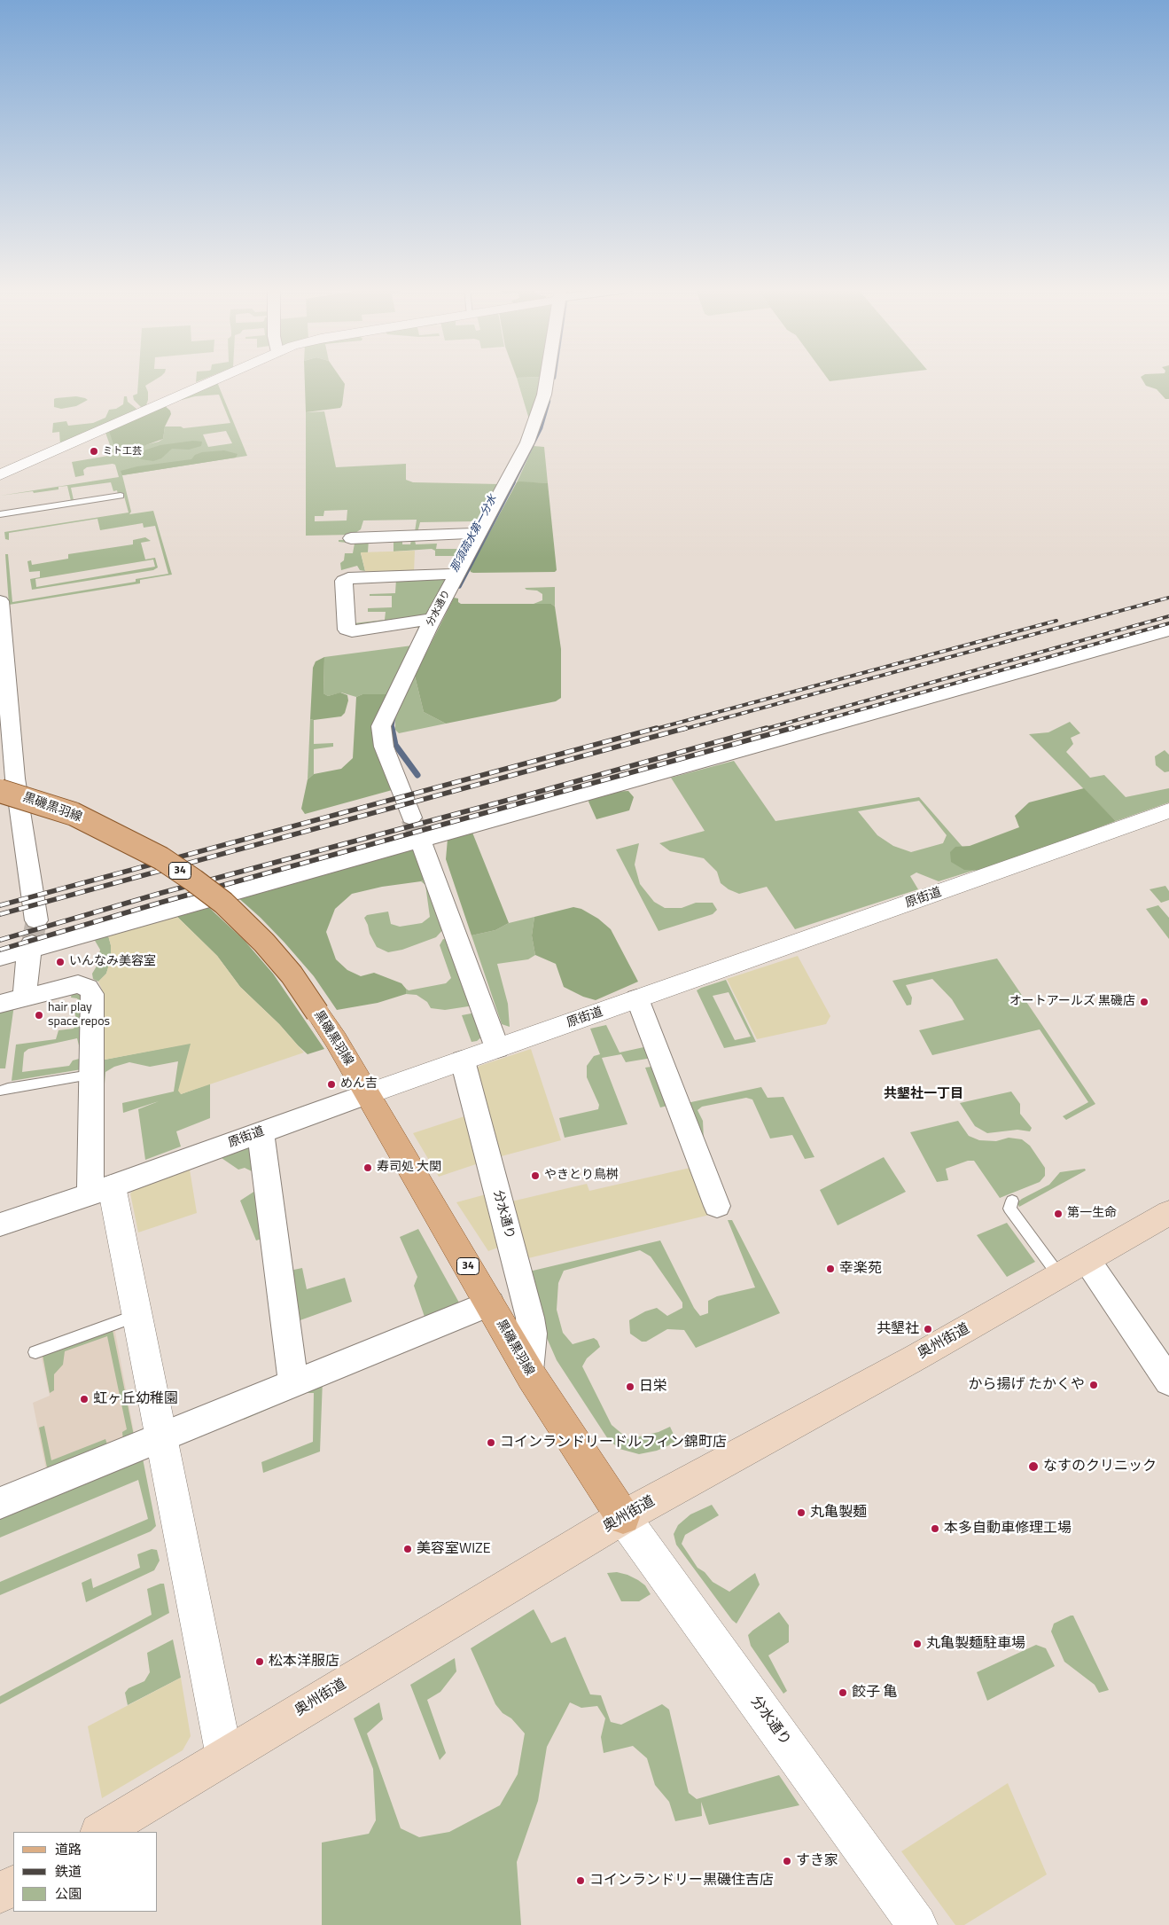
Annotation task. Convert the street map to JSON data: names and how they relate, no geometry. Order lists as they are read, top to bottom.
{
  "streets": {
    "main road": ["黒磯黒羽線", "34", "奥州街道"],
    "street": ["分水通り", "原街道"]
  },
  "crossings": [
    ["分水通り", "黒磯黒羽線"],
    ["分水通り", "原街道"],
    ["分水通り", "奥州街道"],
    ["黒磯黒羽線", "原街道"],
    ["黒磯黒羽線", "奥州街道"]
  ],
  "districts": ["共墾社一丁目"],
  "water": ["那須疏水第一分水"],
  "places": [
    "ミト工芸",
    "いんなみ美容室",
    "オートアールズ 黒磯店",
    "hair play space repos",
    "めん吉",
    "寿司処 大関",
    "やきとり鳥桝",
    "第一生命",
    "幸楽苑",
    "共墾社",
    "から揚げ たかくや",
    "日栄",
    "虹ヶ丘幼稚園",
    "コインランドリードルフィン錦町店",
    "なすのクリニック",
    "丸亀製麺",
    "本多自動車修理工場",
    "美容室WIZE",
    "丸亀製麺駐車場",
    "松本洋服店",
    "餃子 亀",
    "すき家",
    "コインランドリー黒磯住吉店"
  ],
  "legend": ["道路", "鉄道", "公園"]
}
